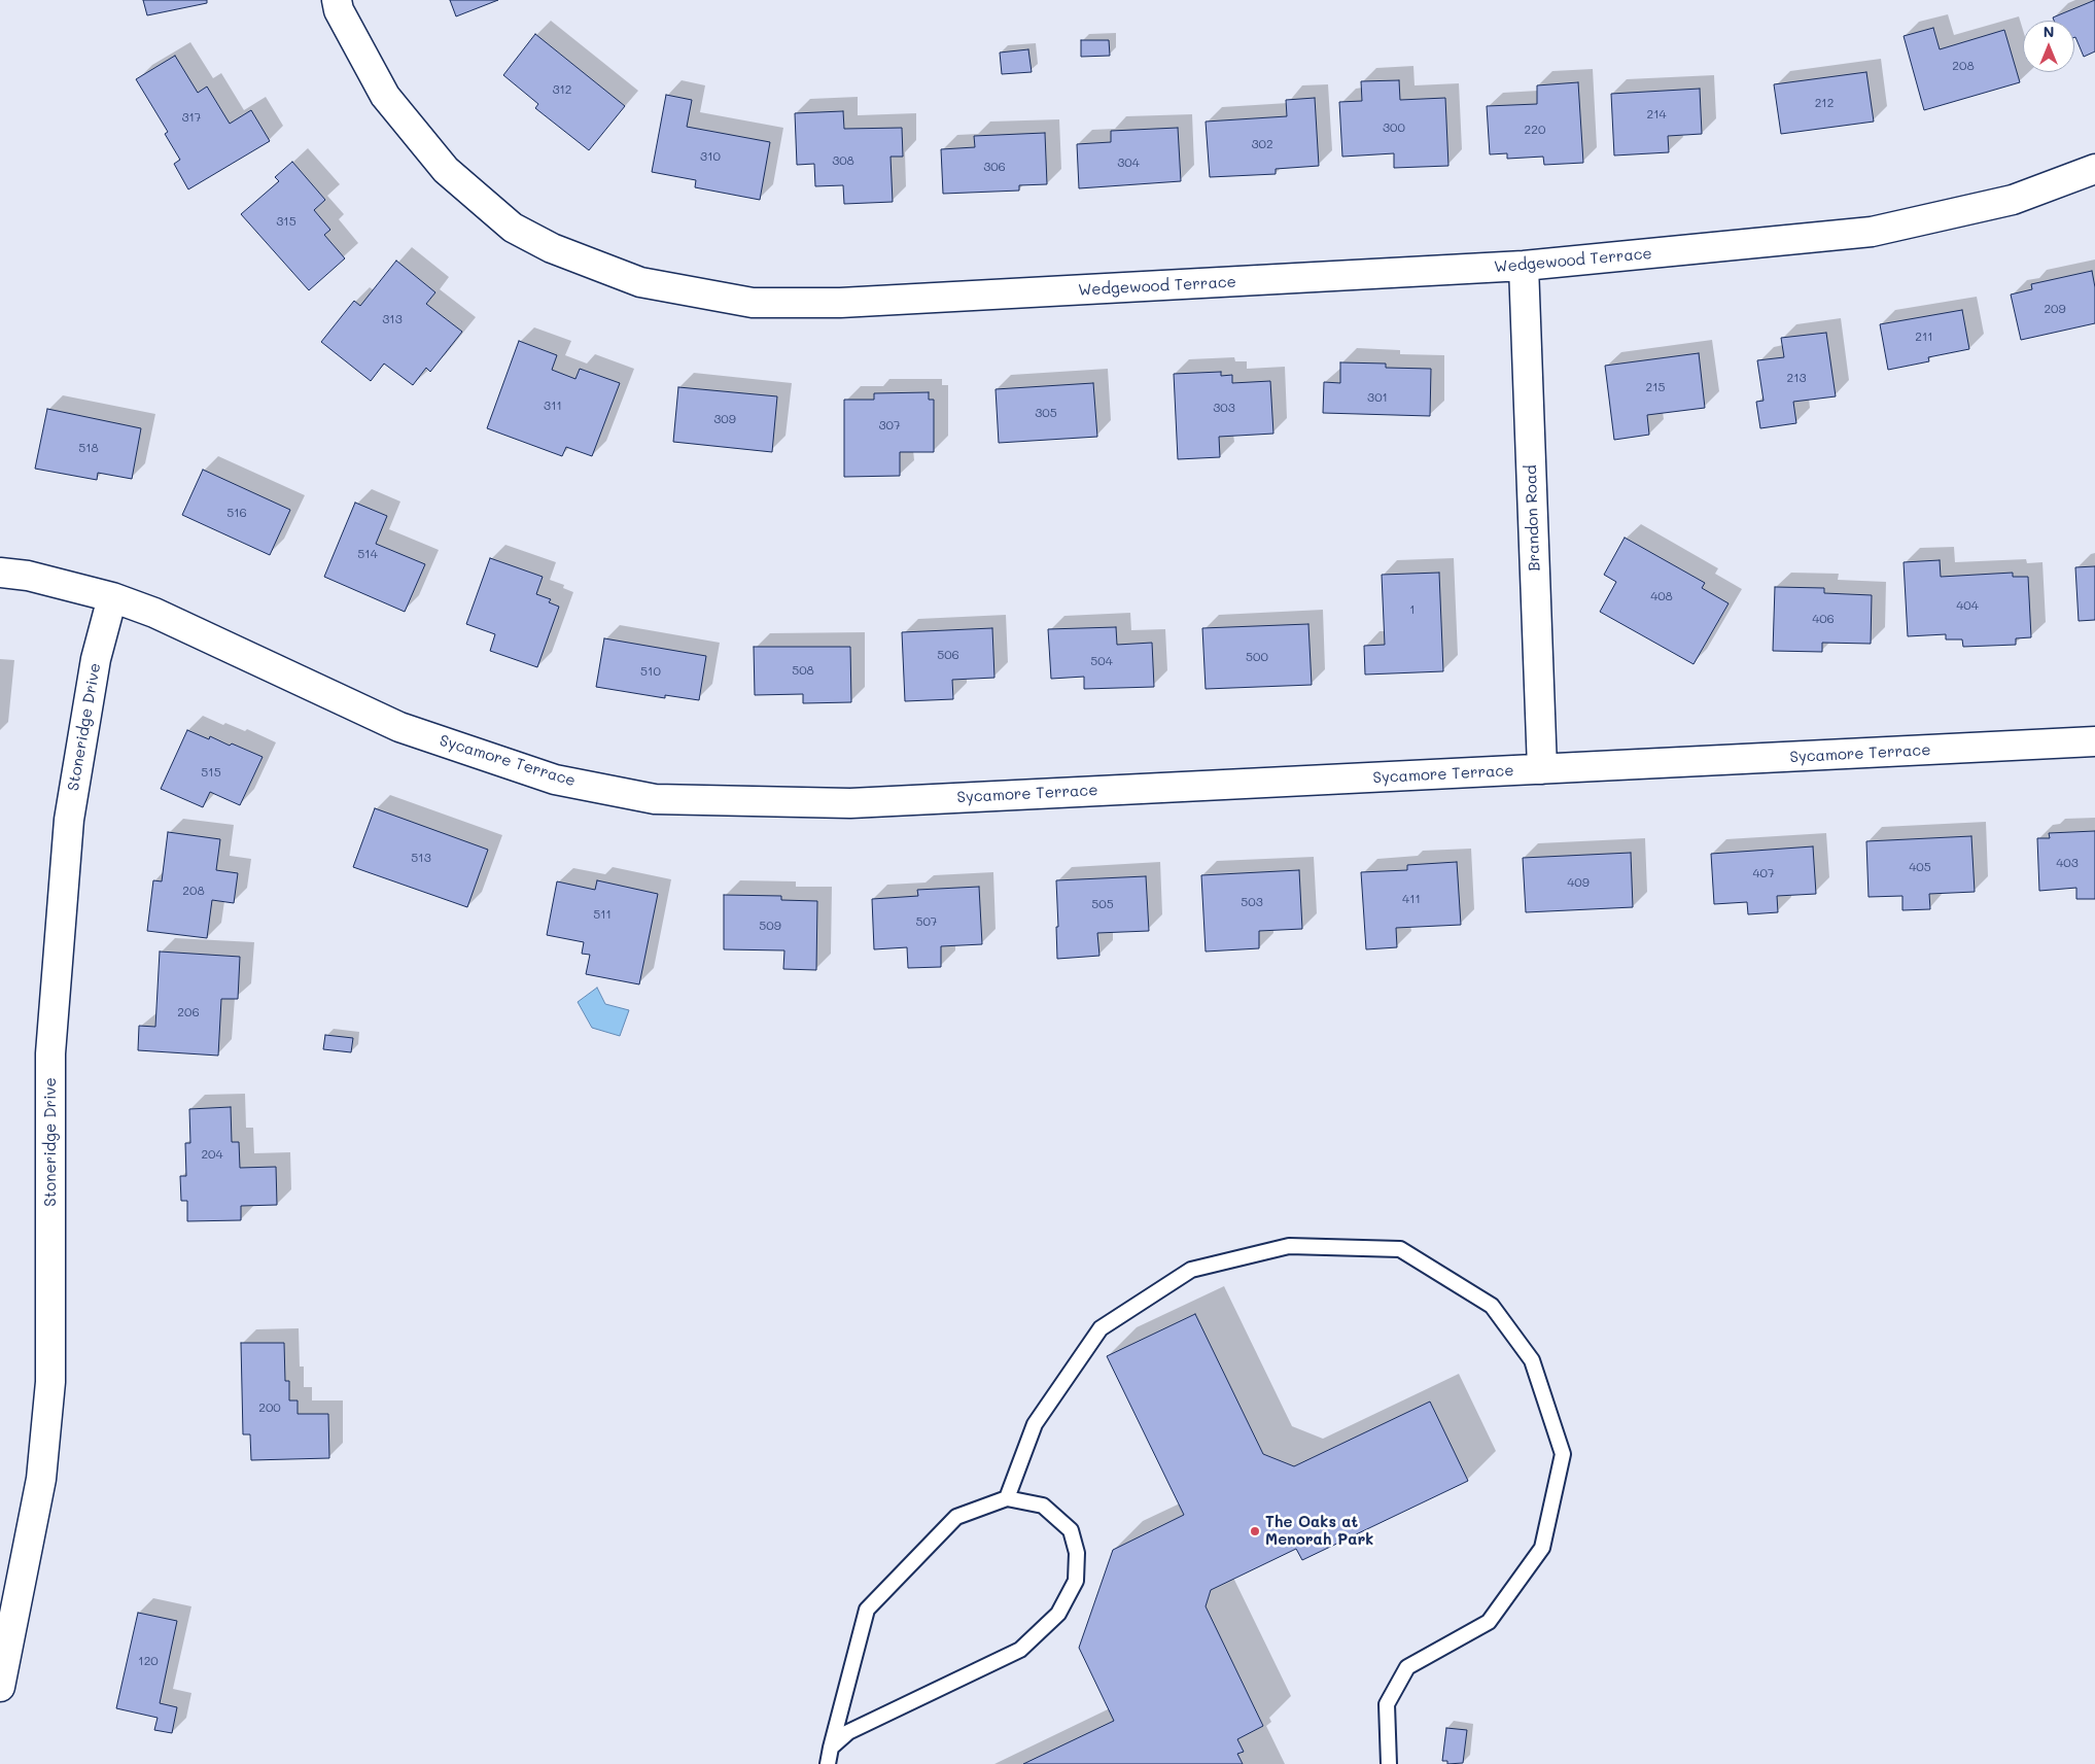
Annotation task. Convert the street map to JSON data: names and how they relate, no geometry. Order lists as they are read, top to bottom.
{
  "streets": {
    "street": [
      "Wedgewood Terrace",
      "Brandon Road",
      "Stoneridge Drive",
      "Sycamore Terrace"
    ]
  },
  "crossings": [
    ["Wedgewood Terrace", "Brandon Road"],
    ["Brandon Road", "Sycamore Terrace"],
    ["Stoneridge Drive", "Sycamore Terrace"]
  ],
  "places": ["The Oaks at Menorah Park"],
  "house_numbers": [
    "208",
    "312",
    "212",
    "214",
    "317",
    "300",
    "220",
    "302",
    "310",
    "308",
    "304",
    "306",
    "315",
    "209",
    "313",
    "211",
    "213",
    "215",
    "301",
    "311",
    "303",
    "305",
    "309",
    "307",
    "518",
    "516",
    "514",
    "408",
    "404",
    "1",
    "406",
    "506",
    "500",
    "504",
    "508",
    "510",
    "515",
    "513",
    "403",
    "405",
    "407",
    "409",
    "208",
    "411",
    "503",
    "505",
    "511",
    "507",
    "509",
    "206",
    "204",
    "200",
    "120"
  ],
  "north": "top"
}
